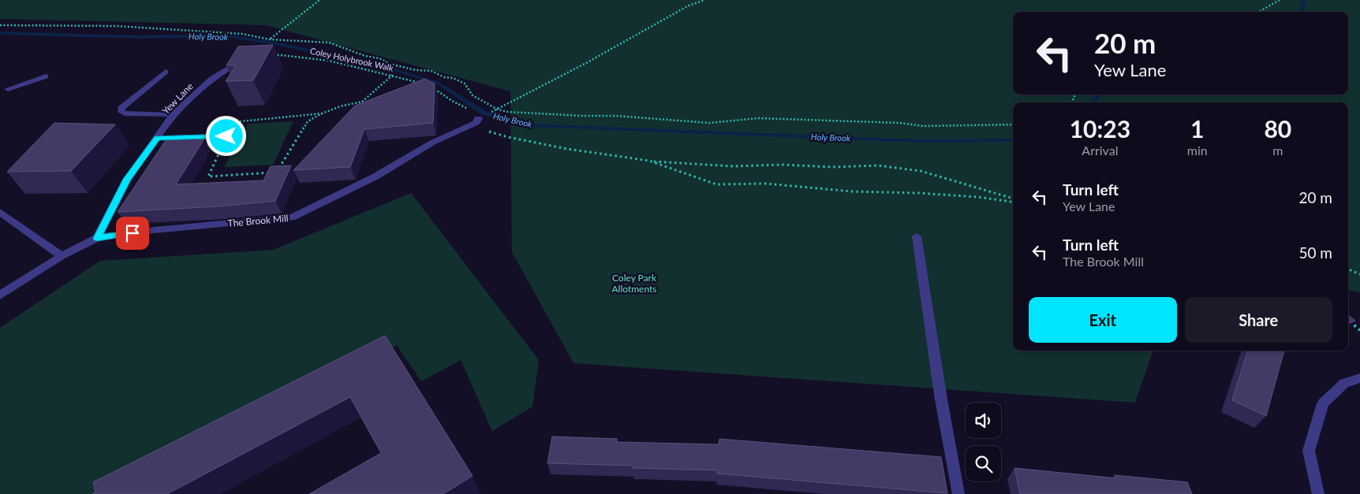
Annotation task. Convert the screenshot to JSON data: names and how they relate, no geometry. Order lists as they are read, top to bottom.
{
  "streets": {
    "street": ["Yew Lane", "The Brook Mill"],
    "path": ["Coley Holybrook Walk"]
  },
  "crossings": [
    ["Coley Holybrook Walk", "Yew Lane"],
    ["Yew Lane", "The Brook Mill"]
  ],
  "water": ["Holy Brook"],
  "parks": ["Coley Park Allotments"],
  "page": {
    "turn": ["20 m", "Yew Lane"],
    "eta": [
      "10:23",
      "Arrival",
      "1",
      "min",
      "80",
      "m"
    ],
    "list": [
      {
        "name": "Turn left",
        "note": "Yew Lane",
        "value": "20 m"
      },
      {
        "name": "Turn left",
        "note": "The Brook Mill",
        "value": "50 m"
      }
    ],
    "buttons": ["Exit", "Share"]
  }
}
